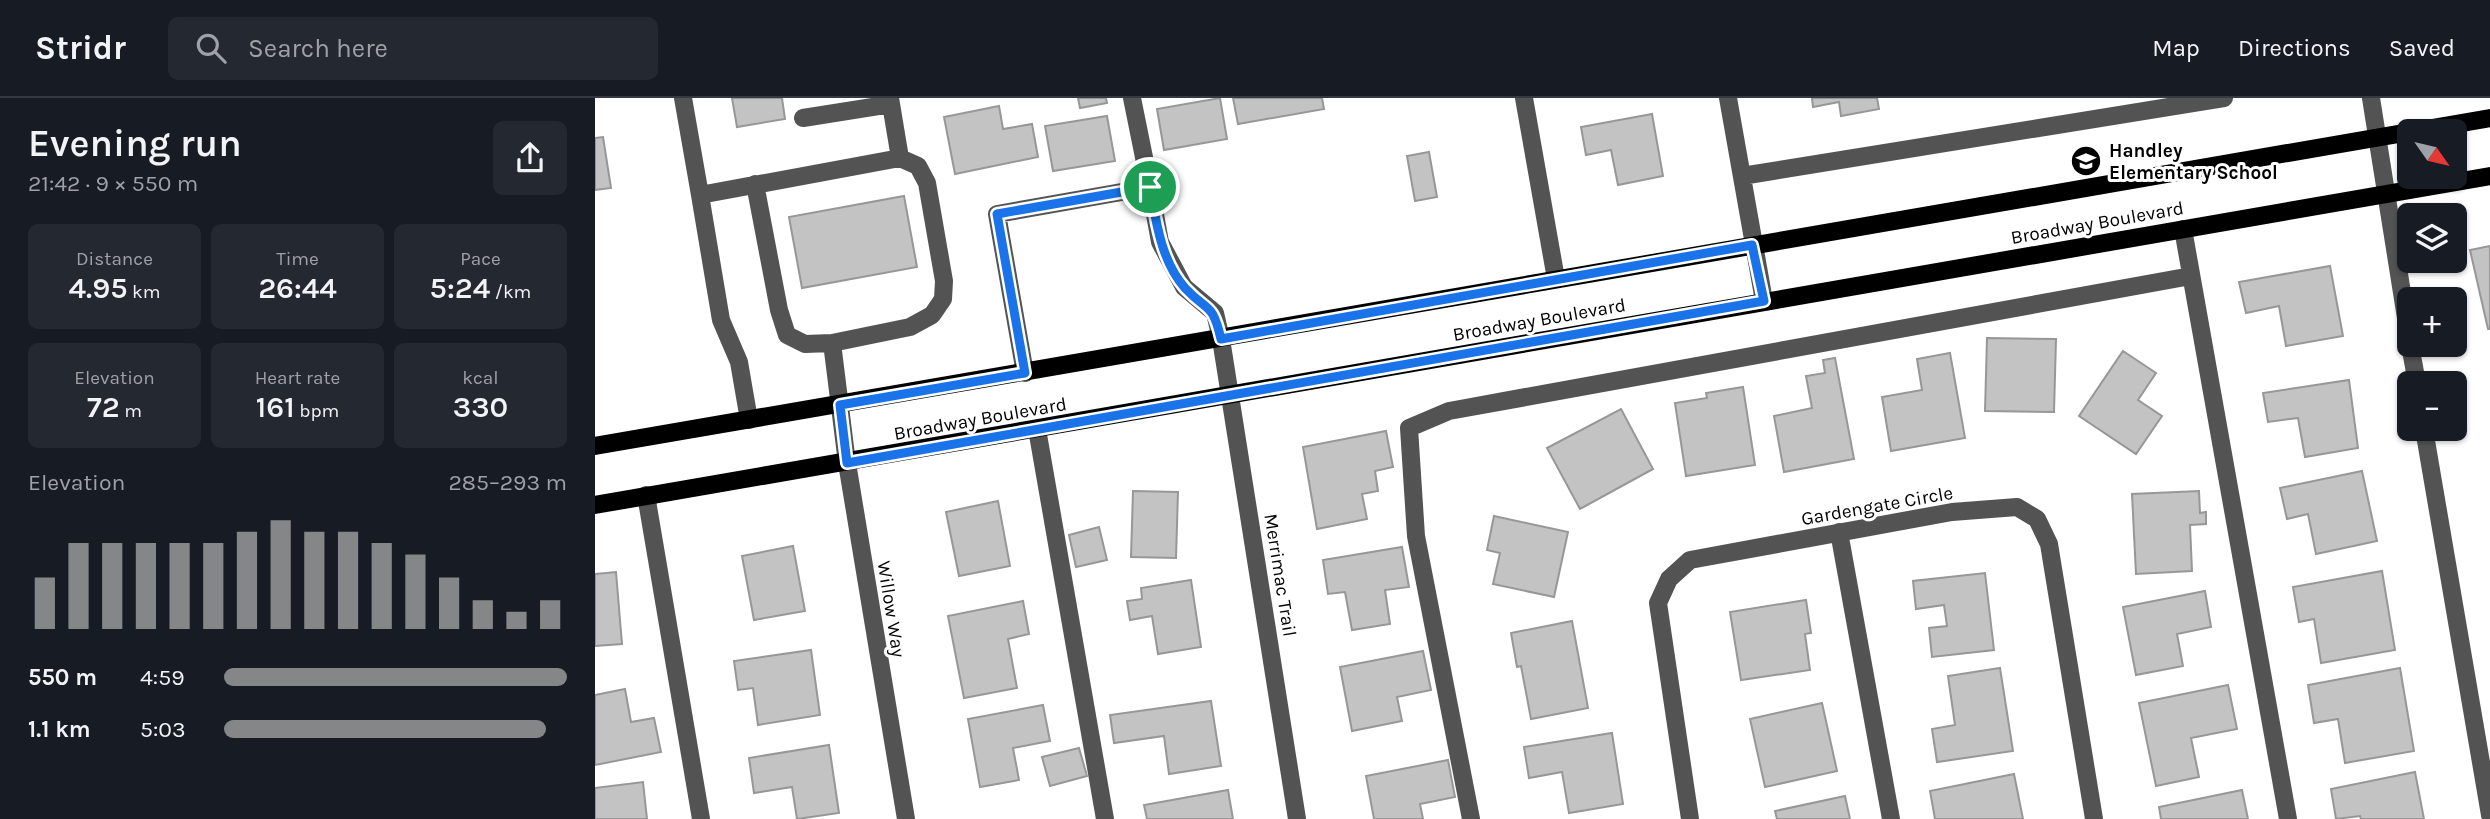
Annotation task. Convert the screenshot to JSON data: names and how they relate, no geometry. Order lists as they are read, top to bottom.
{
  "streets": {
    "main road": ["Broadway Boulevard"],
    "street": ["Gardengate Circle", "Merrimac Trail", "Willow Way"]
  },
  "crossings": [
    ["Broadway Boulevard", "Merrimac Trail"],
    ["Broadway Boulevard", "Willow Way"]
  ],
  "places": {
    "school or university": ["Handley Elementary School"]
  },
  "north": "bottom right",
  "page": {
    "header": "Stridr",
    "search": "Search here",
    "nav": ["Map", "Directions", "Saved"],
    "heading": ["Evening run", "21:42 · 9 × 550 m"],
    "map_buttons": ["+", "−"],
    "stats": [
      ["Distance", "4.95 km"],
      ["Time", "26:44"],
      ["Pace", "5:24 /km"],
      ["Elevation", "72 m"],
      ["Heart rate", "161 bpm"],
      ["kcal", "330"]
    ],
    "chart": ["Elevation", "285–293 m"],
    "list": [
      {
        "name": "550 m",
        "note": "4:59"
      },
      {
        "name": "1.1 km",
        "note": "5:03"
      }
    ]
  }
}
